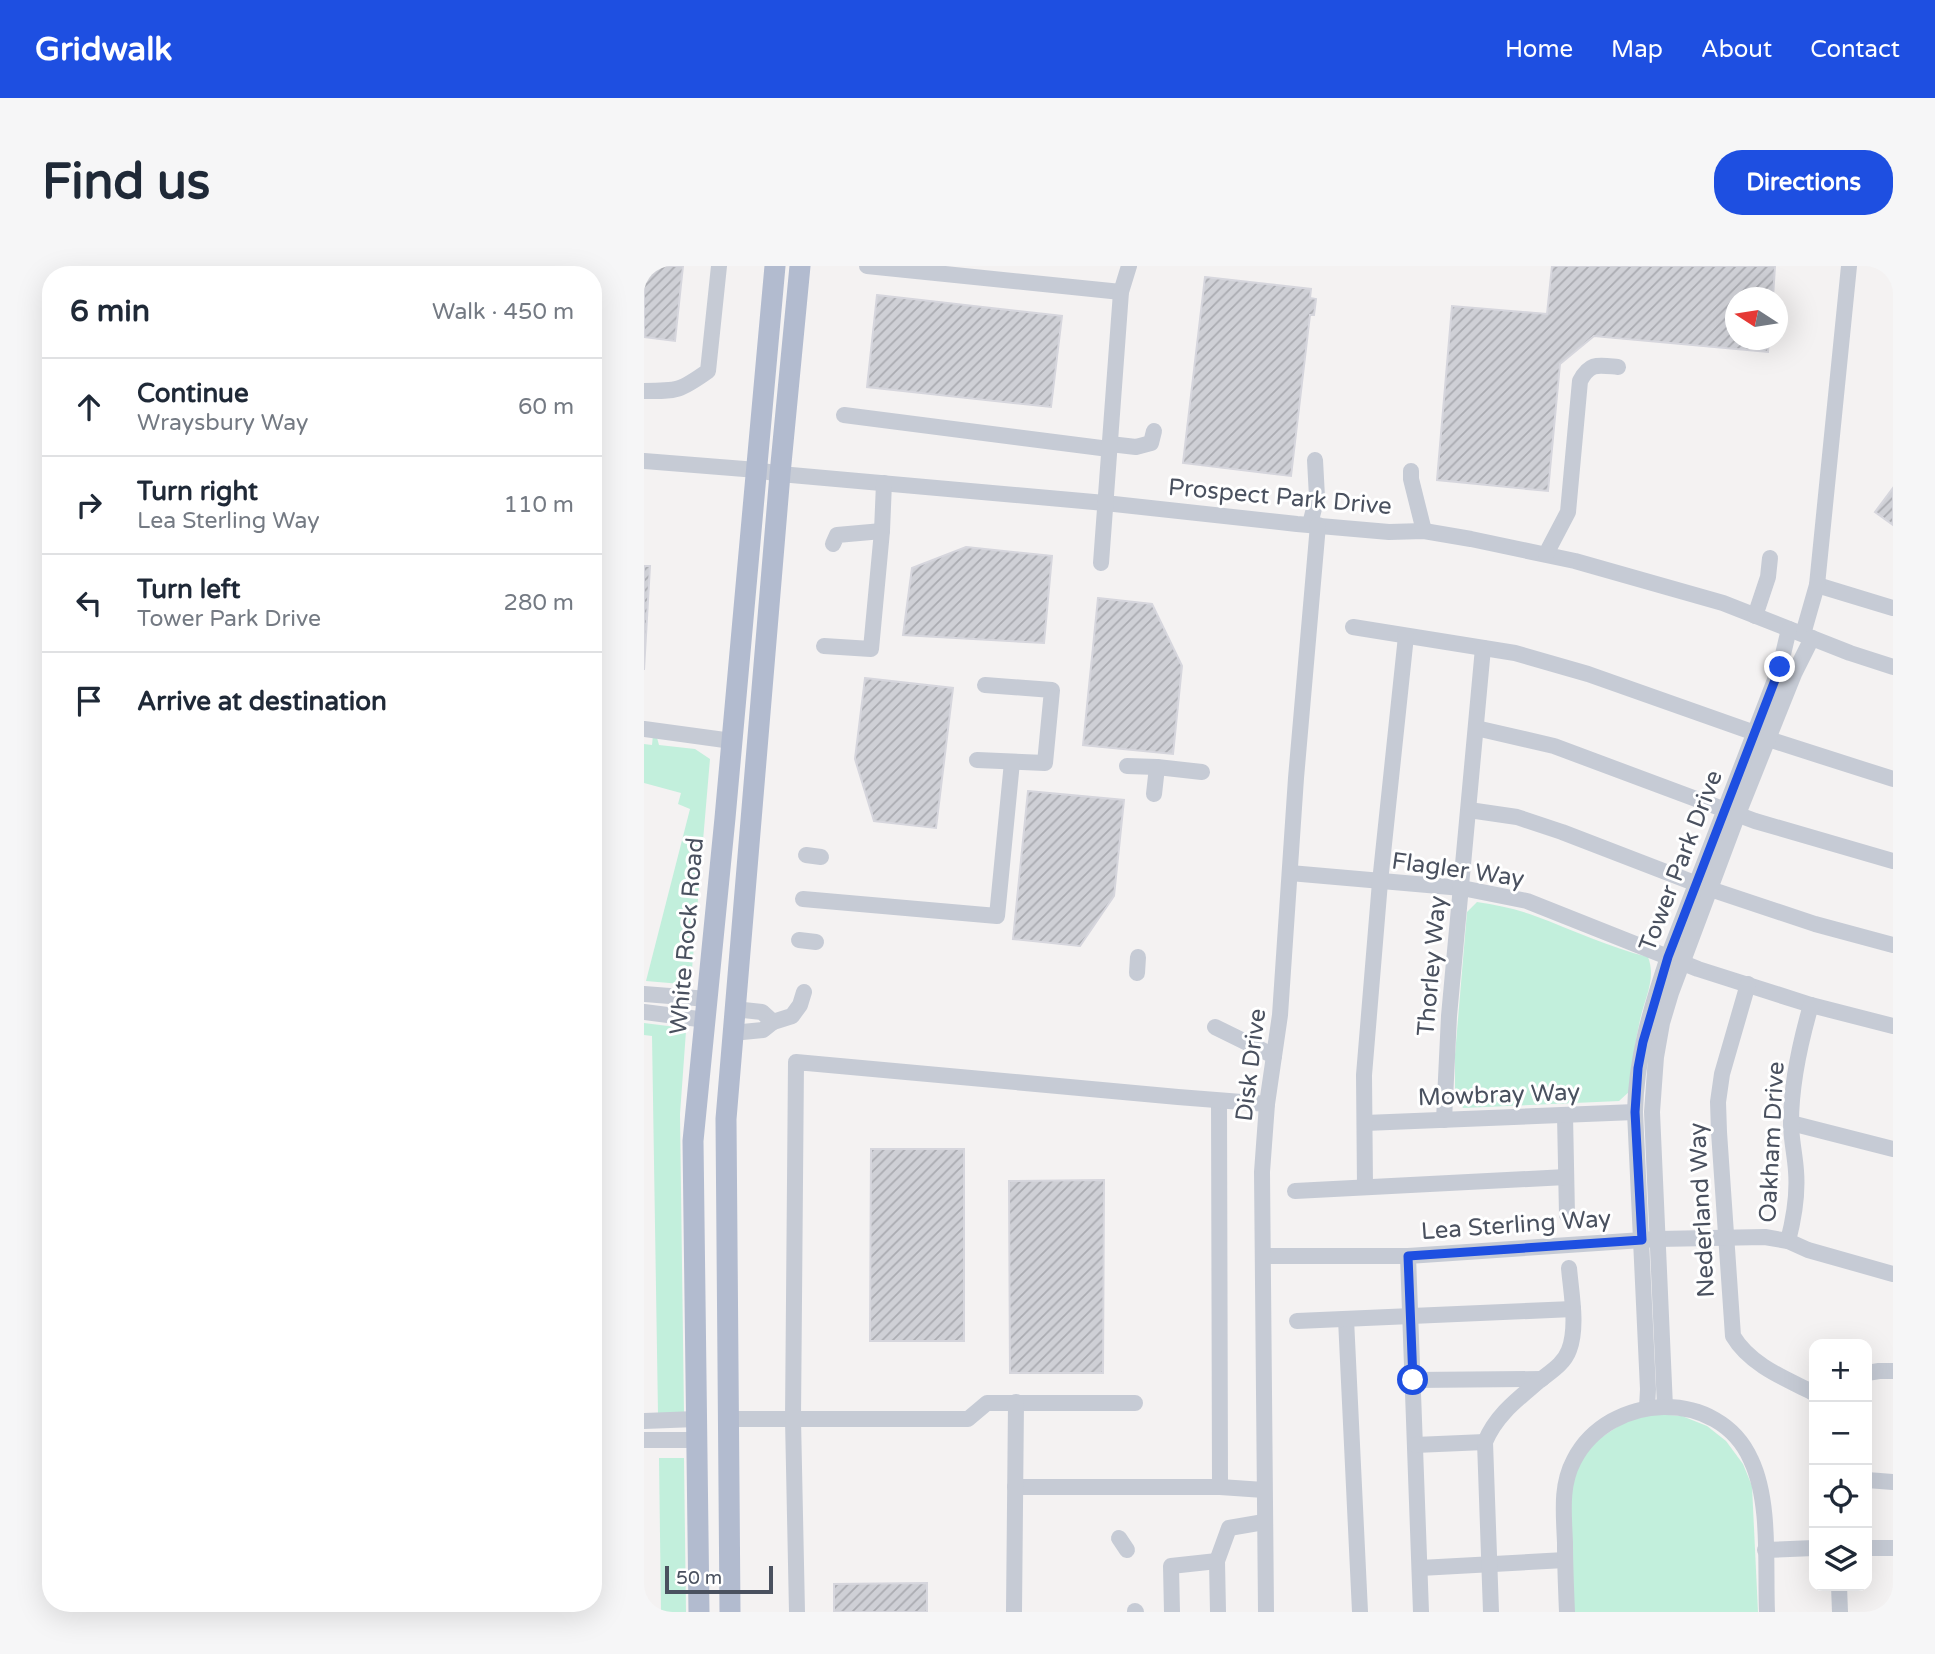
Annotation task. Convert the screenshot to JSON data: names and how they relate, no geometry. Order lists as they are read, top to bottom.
{
  "streets": {
    "main road": ["White Rock Road"],
    "street": [
      "Prospect Park Drive",
      "Tower Park Drive",
      "Flagler Way",
      "Thorley Way",
      "Disk Drive",
      "Mowbray Way",
      "Oakham Drive",
      "Nederland Way",
      "Lea Sterling Way"
    ]
  },
  "crossings": [
    ["Prospect Park Drive", "Tower Park Drive"],
    ["Prospect Park Drive", "White Rock Road"],
    ["Prospect Park Drive", "Disk Drive"],
    ["Tower Park Drive", "Flagler Way"],
    ["Tower Park Drive", "Mowbray Way"],
    ["Tower Park Drive", "Lea Sterling Way"],
    ["Flagler Way", "Thorley Way"],
    ["Flagler Way", "Disk Drive"],
    ["Flagler Way", "Oakham Drive"],
    ["Flagler Way", "Nederland Way"],
    ["Thorley Way", "Mowbray Way"],
    ["Disk Drive", "Lea Sterling Way"],
    ["Oakham Drive", "Lea Sterling Way"],
    ["Nederland Way", "Lea Sterling Way"]
  ],
  "scale_bar": "50 m",
  "north": "left",
  "page": {
    "header": "Gridwalk",
    "nav": [
      "Home",
      "Map",
      "About",
      "Contact"
    ],
    "buttons": "Directions",
    "title": "Find us",
    "heading": ["6 min", "Walk · 450 m"],
    "list": [
      ["Continue", "Wraysbury Way", "60 m"],
      ["Turn right", "Lea Sterling Way", "110 m"],
      ["Turn left", "Tower Park Drive", "280 m"],
      "Arrive at destination"
    ],
    "map_buttons": ["+", "−"],
    "scale": "50 m"
  }
}
